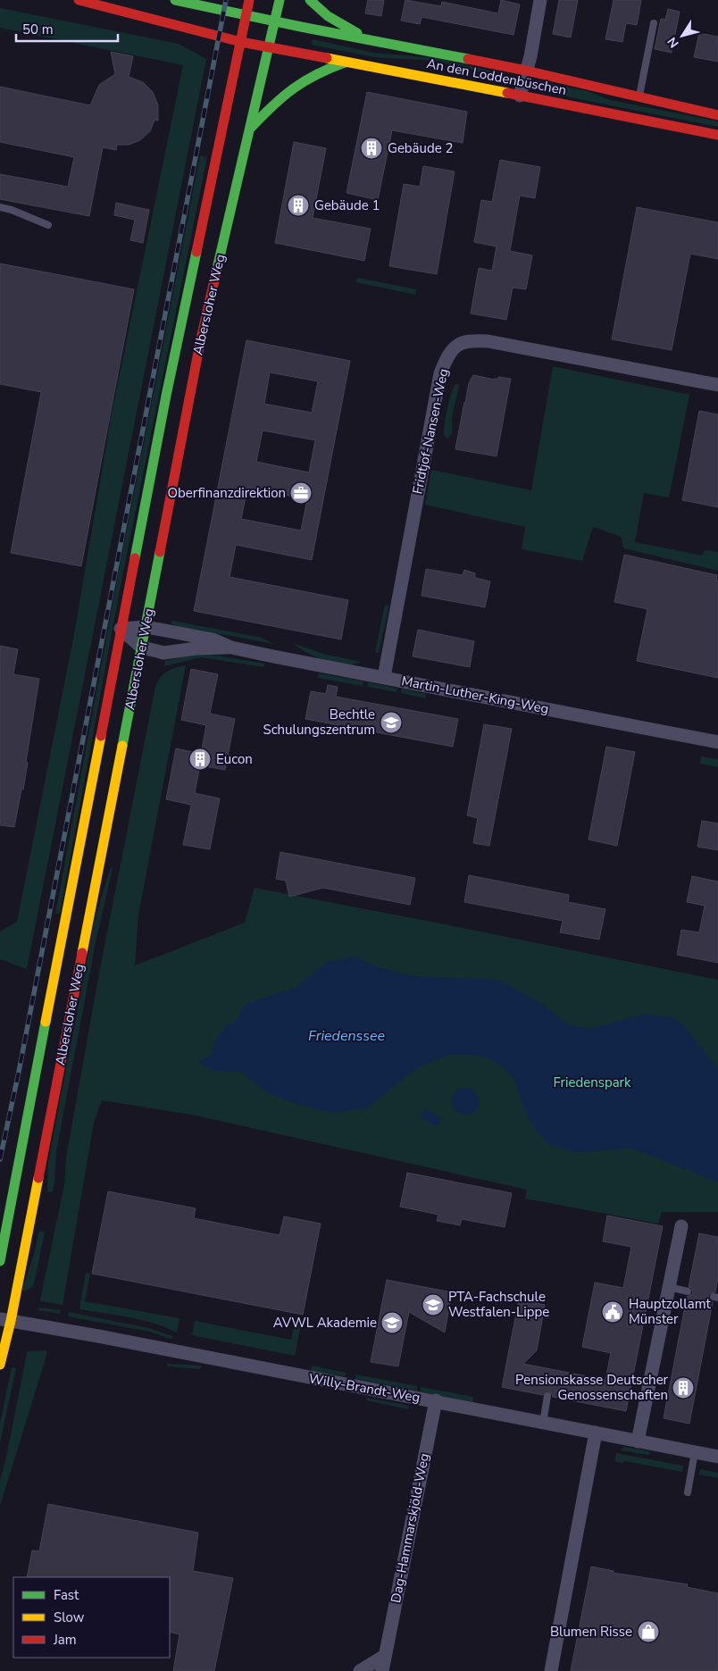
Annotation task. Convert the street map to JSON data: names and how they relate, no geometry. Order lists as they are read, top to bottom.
{
  "streets": {
    "main road": ["An den Loddenbüschen", "Albersloher Weg"],
    "street": [
      "Fridtjof-Nansen-Weg",
      "Martin-Luther-King-Weg",
      "Willy-Brandt-Weg",
      "Dag-Hammarskjöld-Weg"
    ]
  },
  "crossings": [
    ["An den Loddenbüschen", "Albersloher Weg"],
    ["Albersloher Weg", "Martin-Luther-King-Weg"],
    ["Albersloher Weg", "Willy-Brandt-Weg"],
    ["Fridtjof-Nansen-Weg", "Martin-Luther-King-Weg"],
    ["Willy-Brandt-Weg", "Dag-Hammarskjöld-Weg"]
  ],
  "water": ["Friedenssee"],
  "parks": ["Friedenspark"],
  "places": {
    "building": [
      "Gebäude 2",
      "Gebäude 1",
      "Eucon",
      "Pensionskasse Deutscher Genossenschaften"
    ],
    "office": ["Oberfinanzdirektion"],
    "school or university": ["Bechtle Schulungszentrum", "PTA-Fachschule Westfalen-Lippe", "AVWL Akademie"],
    "public building": ["Hauptzollamt Münster"],
    "shop": ["Blumen Risse"]
  },
  "legend": ["Fast", "Slow", "Jam"],
  "scale_bar": "50 m",
  "north": "bottom left"
}
